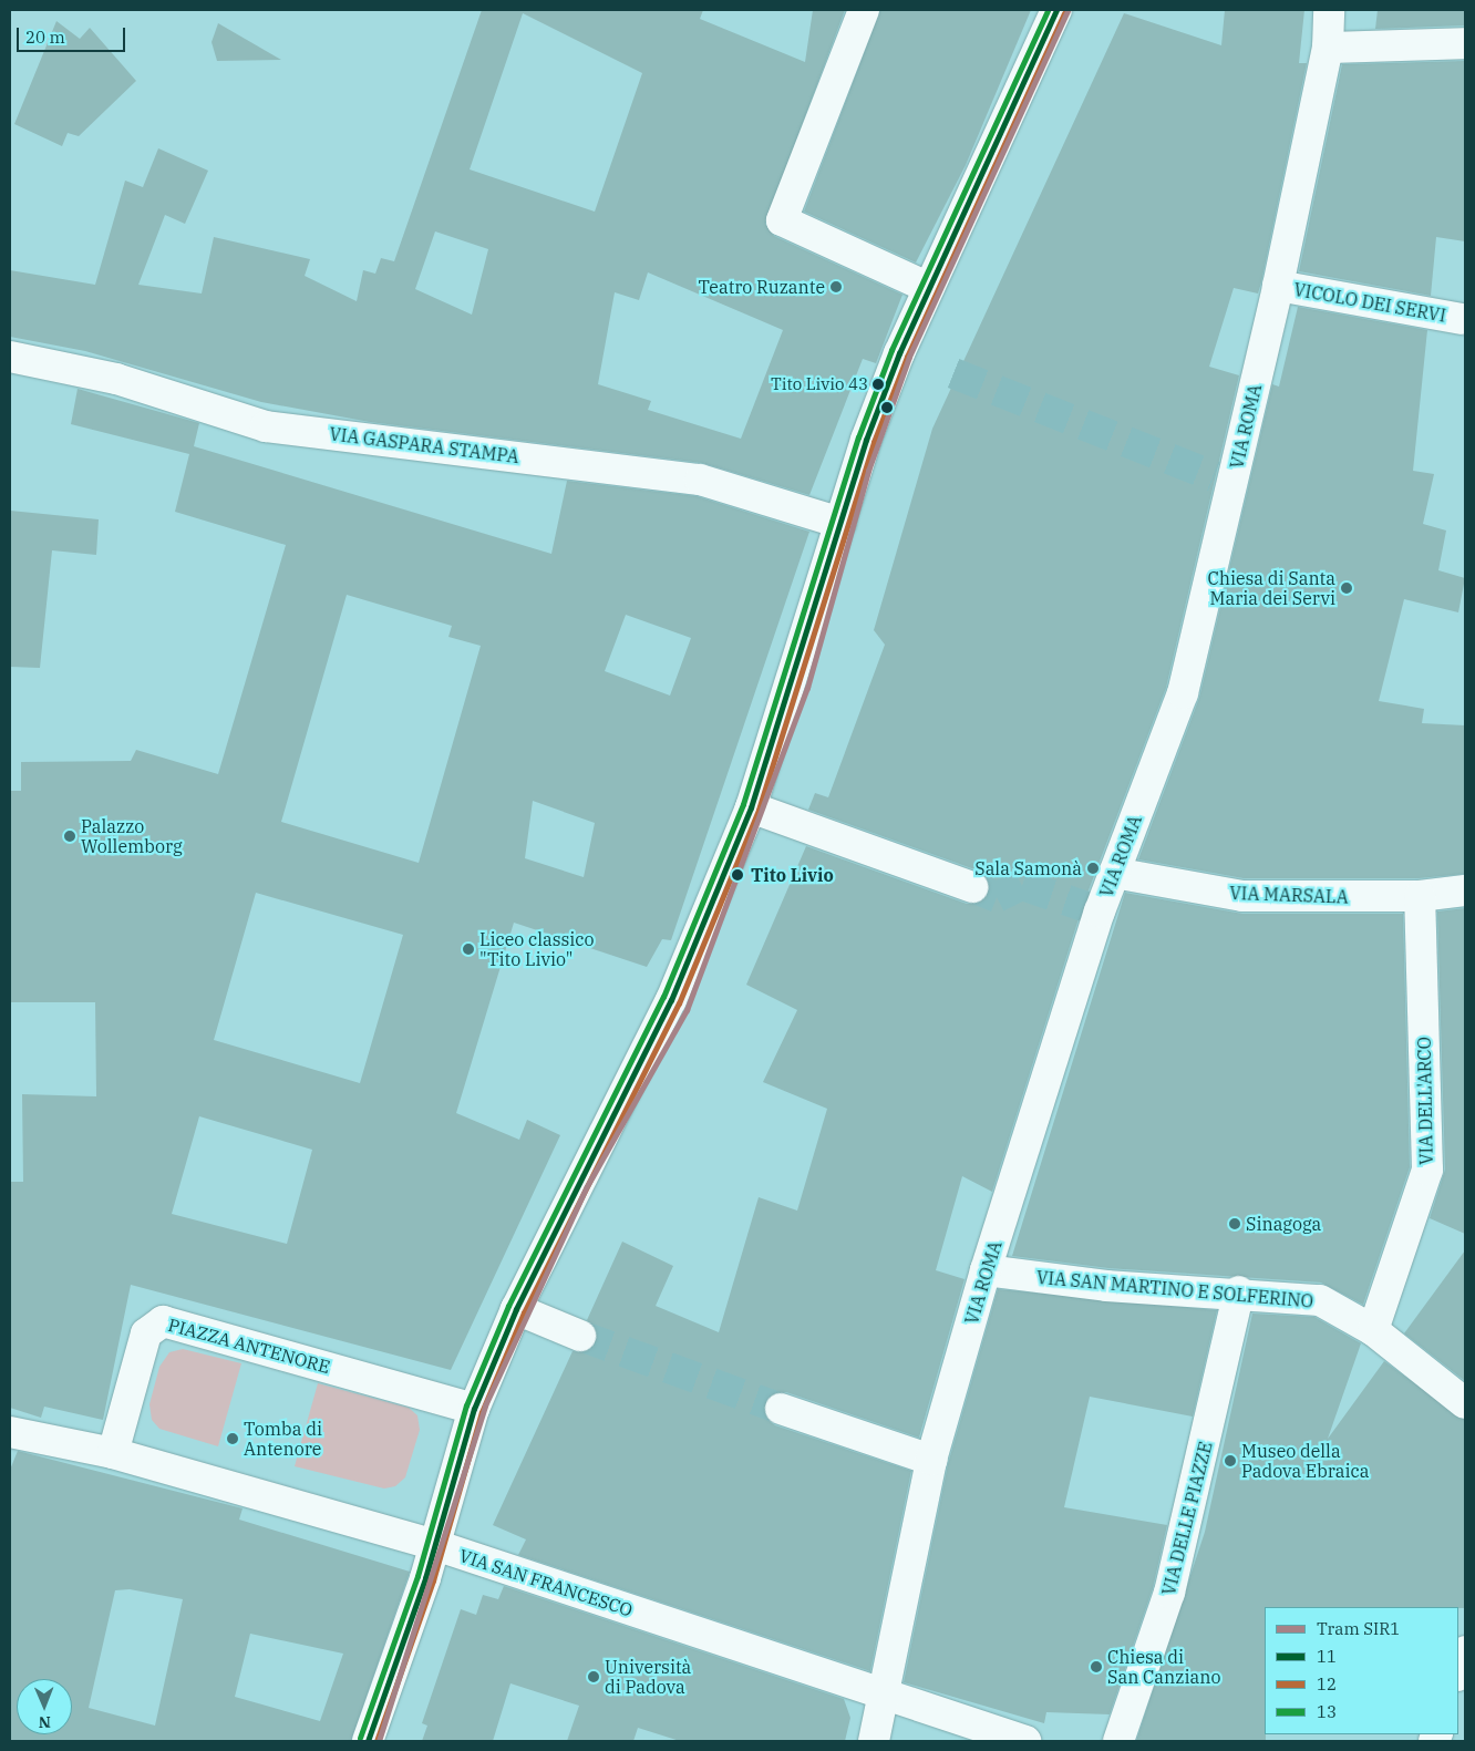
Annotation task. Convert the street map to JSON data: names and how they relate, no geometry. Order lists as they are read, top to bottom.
{
  "streets": {
    "street": [
      "VICOLO DEI SERVI",
      "VIA ROMA",
      "VIA GASPARA STAMPA",
      "VIA MARSALA",
      "VIA DELL'ARCO",
      "VIA SAN MARTINO E SOLFERINO",
      "PIAZZA ANTENORE",
      "VIA DELLE PIAZZE",
      "VIA SAN FRANCESCO"
    ]
  },
  "crossings": [
    ["VICOLO DEI SERVI", "VIA ROMA"],
    ["VIA ROMA", "VIA MARSALA"],
    ["VIA ROMA", "VIA SAN MARTINO E SOLFERINO"],
    ["VIA ROMA", "VIA SAN FRANCESCO"],
    ["VIA MARSALA", "VIA DELL'ARCO"],
    ["VIA DELL'ARCO", "VIA SAN MARTINO E SOLFERINO"],
    ["VIA SAN MARTINO E SOLFERINO", "VIA DELLE PIAZZE"],
    ["PIAZZA ANTENORE", "VIA SAN FRANCESCO"]
  ],
  "places": [
    "Teatro Ruzante",
    "Tito Livio 43",
    "Chiesa di Santa Maria dei Servi",
    "Palazzo Wollemborg",
    "Sala Samonà",
    "Tito Livio",
    "Liceo classico \"Tito Livio\"",
    "Sinagoga",
    "Tomba di Antenore",
    "Museo della Padova Ebraica",
    "Chiesa di San Canziano",
    "Università di Padova"
  ],
  "lines": [
    "tram line SIR1",
    "transit line 11",
    "transit line 13",
    "transit line 12"
  ],
  "legend": [
    "Tram SIR1",
    "11",
    "12",
    "13"
  ],
  "scale_bar": "20 m",
  "north": "bottom"
}
